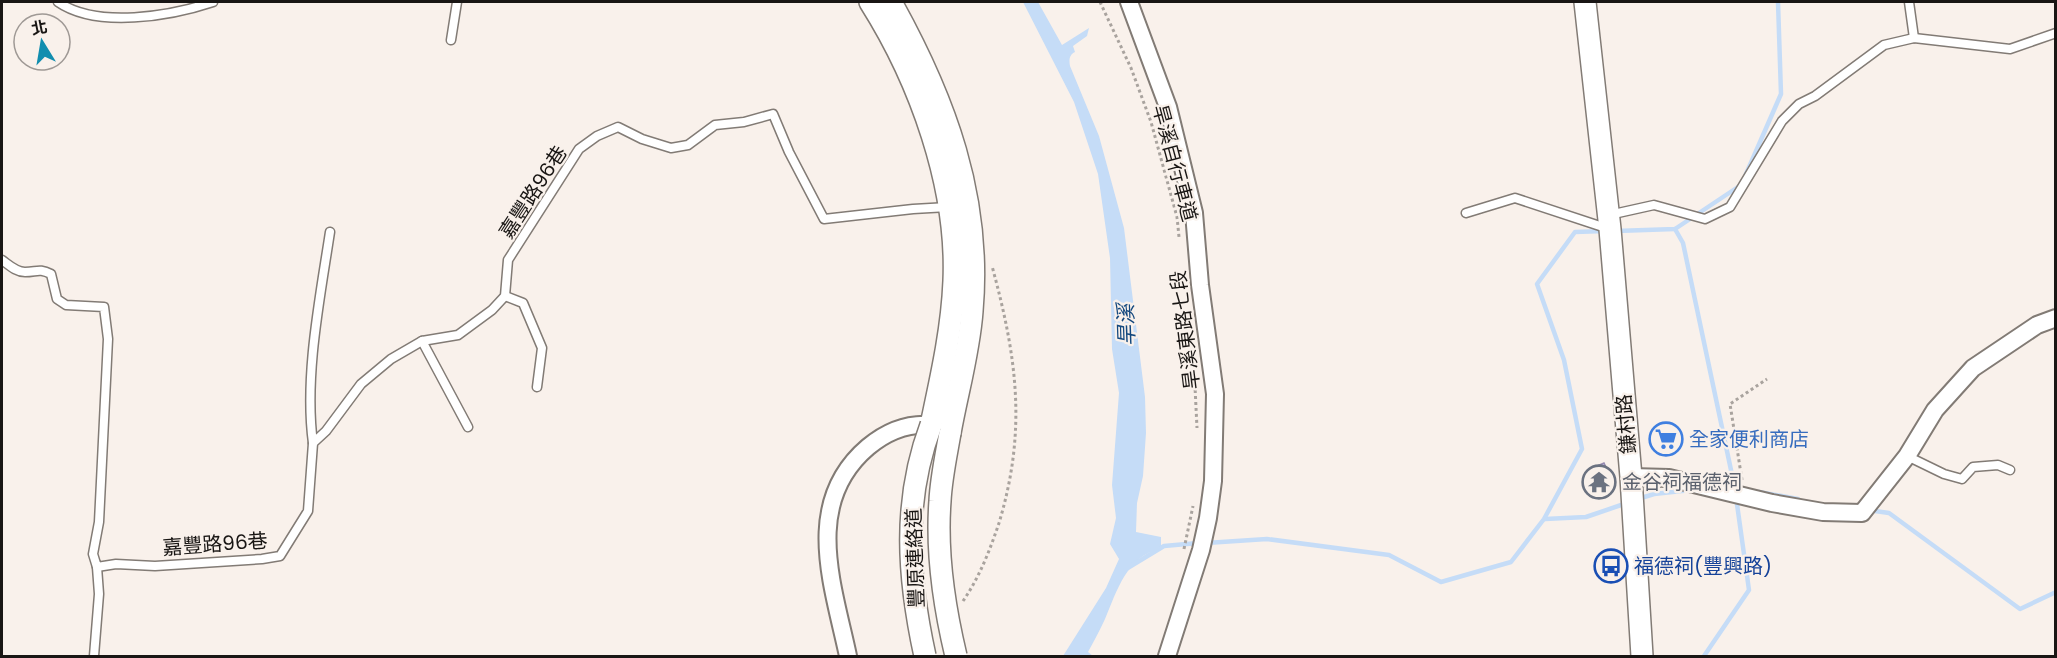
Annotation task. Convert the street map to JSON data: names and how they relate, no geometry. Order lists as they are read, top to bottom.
{
  "streets": {
    "street": ["旱溪東路七段", "鎌村路", "豐原連絡道"],
    "lane": ["嘉豐路96巷"],
    "path": ["旱溪自行車道"]
  },
  "water": ["旱溪"],
  "places": {
    "supermarket": ["全家便利商店"],
    "temple": ["金谷祠福德祠"],
    "bus stop": ["福德祠(豐興路)"]
  },
  "north": "top"
}
